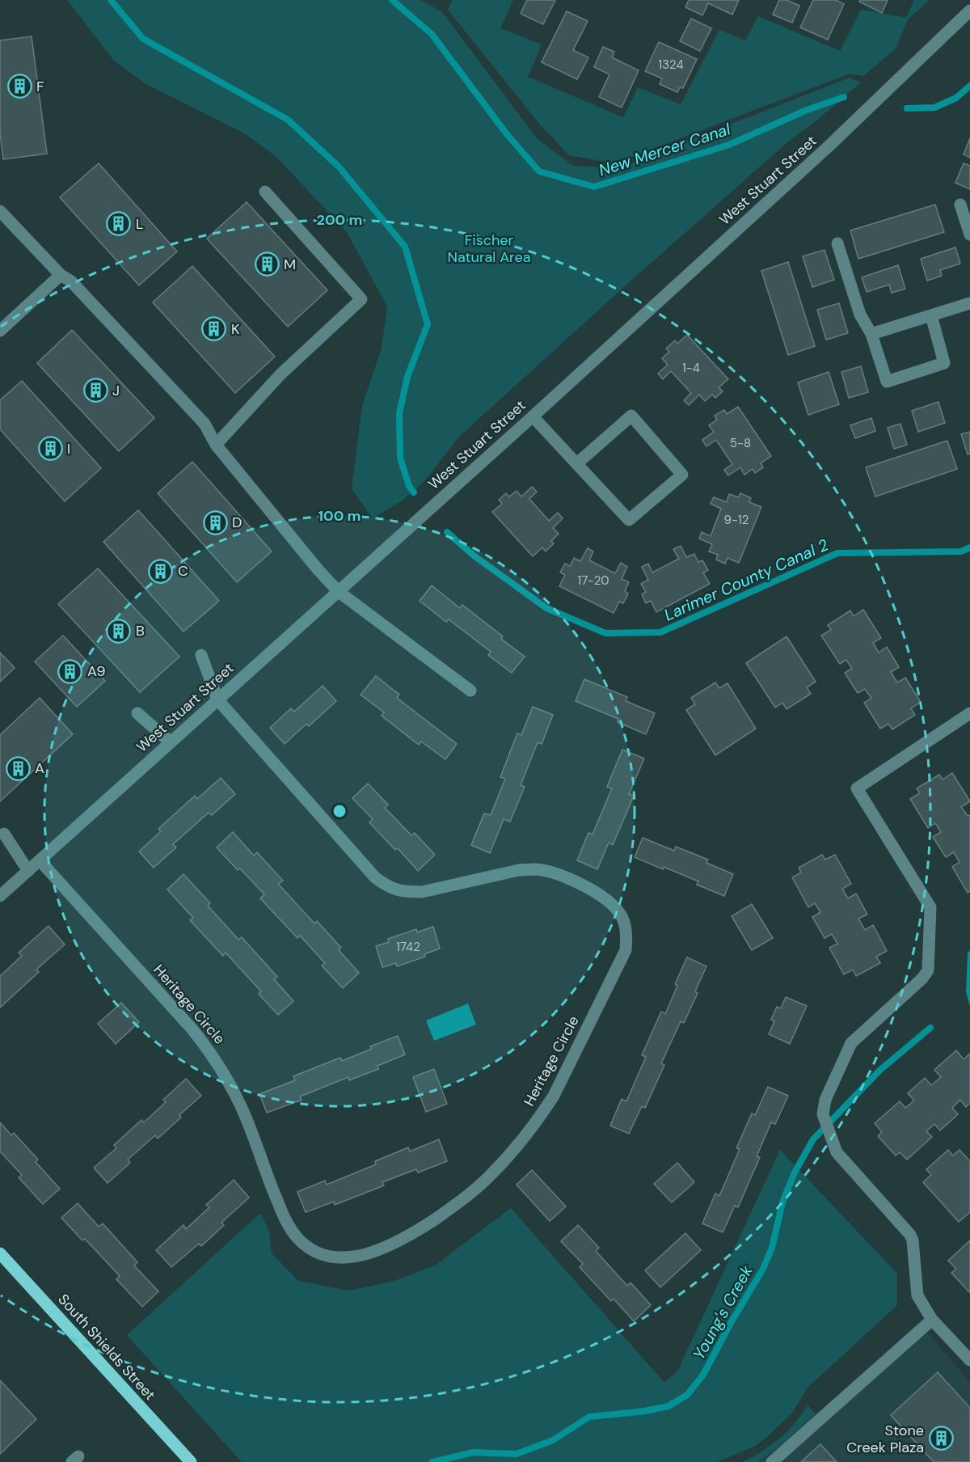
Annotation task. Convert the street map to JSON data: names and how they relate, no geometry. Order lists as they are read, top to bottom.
{
  "streets": {
    "main road": ["South Shields Street"],
    "street": ["West Stuart Street", "Heritage Circle"]
  },
  "crossings": [
    ["West Stuart Street", "Heritage Circle"]
  ],
  "water": ["New Mercer Canal", "Larimer County Canal 2", "Young's Creek"],
  "parks": ["Fischer Natural Area"],
  "places": {
    "building": [
      "F",
      "L",
      "M",
      "K",
      "J",
      "I",
      "D",
      "C",
      "B",
      "A9",
      "A",
      "Stone Creek Plaza"
    ]
  },
  "house_numbers": [
    "1324",
    "1-4",
    "5-8",
    "9-12",
    "17-20",
    "1742"
  ],
  "rings": ["200 m", "100 m"]
}
